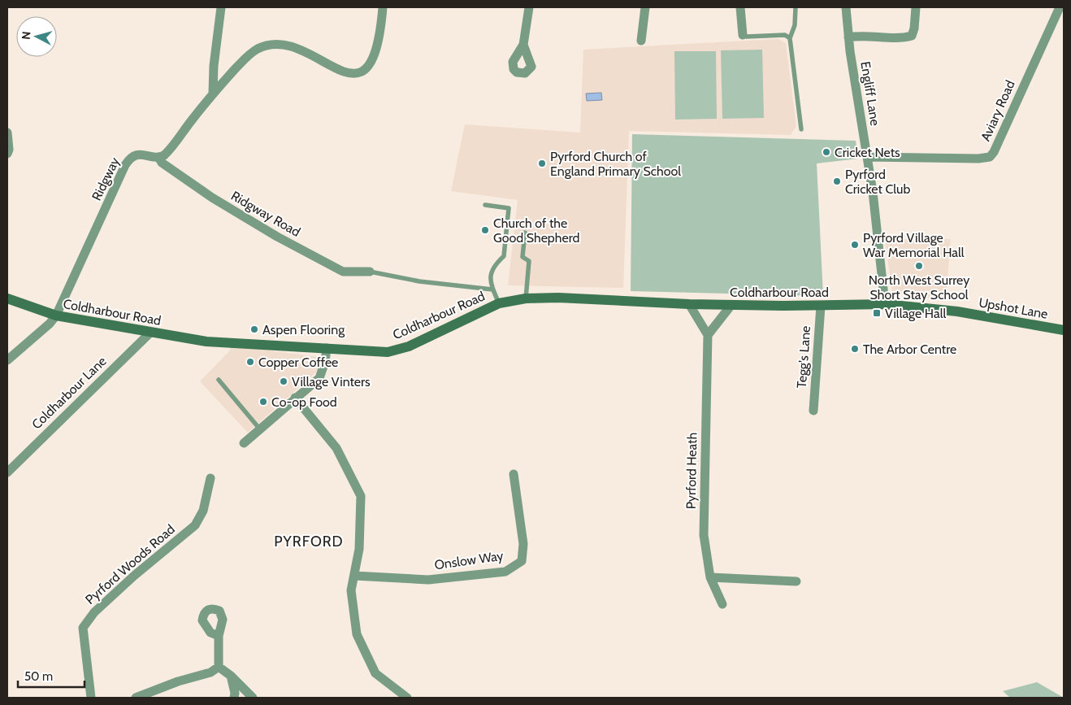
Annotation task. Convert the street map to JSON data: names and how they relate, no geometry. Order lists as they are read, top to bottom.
{
  "streets": {
    "main road": ["Coldharbour Road", "Upshot Lane"],
    "street": [
      "Engliff Lane",
      "Aviary Road",
      "Ridgway",
      "Ridgway Road",
      "Tegg's Lane",
      "Coldharbour Lane",
      "Pyrford Heath",
      "Onslow Way",
      "Pyrford Woods Road"
    ]
  },
  "crossings": [
    ["Engliff Lane", "Aviary Road"],
    ["Engliff Lane", "Coldharbour Road"],
    ["Engliff Lane", "Upshot Lane"],
    ["Ridgway", "Ridgway Road"],
    ["Ridgway", "Coldharbour Road"],
    ["Coldharbour Road", "Upshot Lane"],
    ["Coldharbour Road", "Tegg's Lane"],
    ["Coldharbour Road", "Coldharbour Lane"]
  ],
  "districts": ["PYRFORD"],
  "places": {
    "other": [
      "Cricket Nets",
      "Pyrford Church of England Primary School",
      "Pyrford Cricket Club",
      "Church of the Good Shepherd",
      "Pyrford Village War Memorial Hall",
      "North West Surrey Short Stay School",
      "Aspen Flooring",
      "The Arbor Centre",
      "Copper Coffee",
      "Village Vinters",
      "Co-op Food"
    ],
    "transit": ["Village Hall"]
  },
  "scale_bar": "50 m",
  "north": "left"
}
